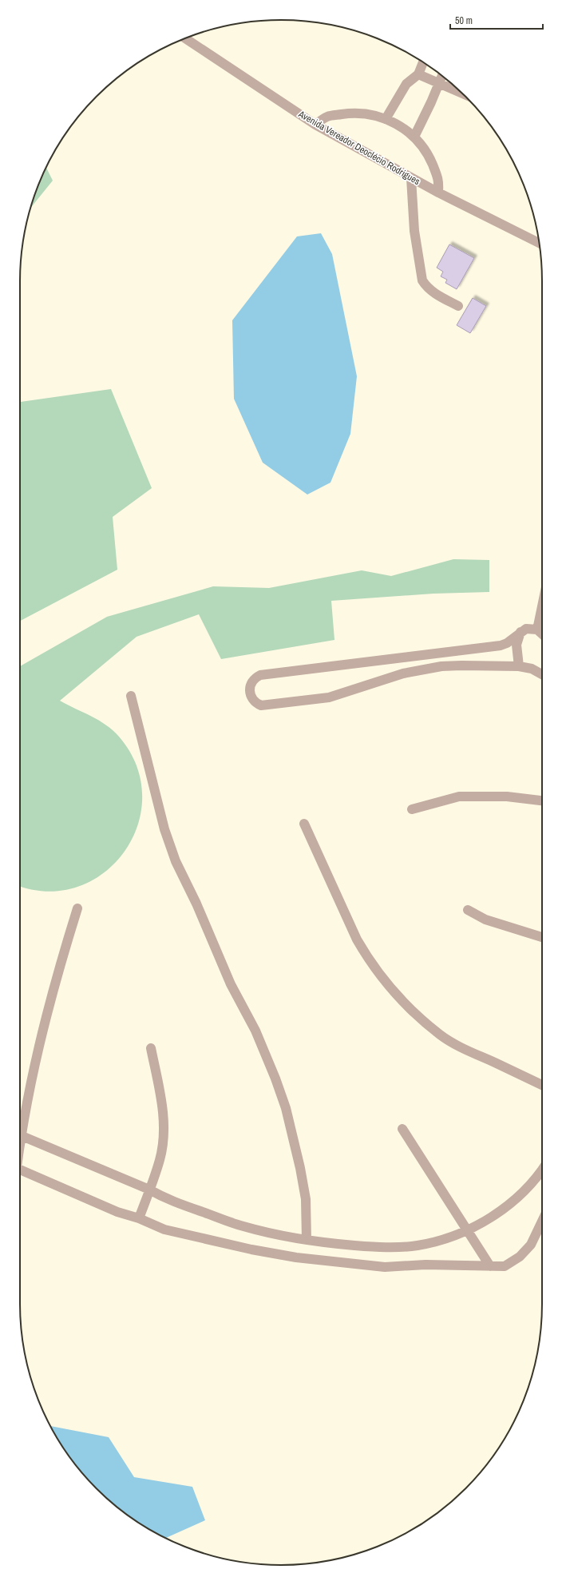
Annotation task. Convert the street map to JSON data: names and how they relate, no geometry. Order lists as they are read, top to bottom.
{
  "streets": {
    "street": ["Avenida Vereador Deoclécio Rodrigues"]
  },
  "scale_bar": "50 m"
}
